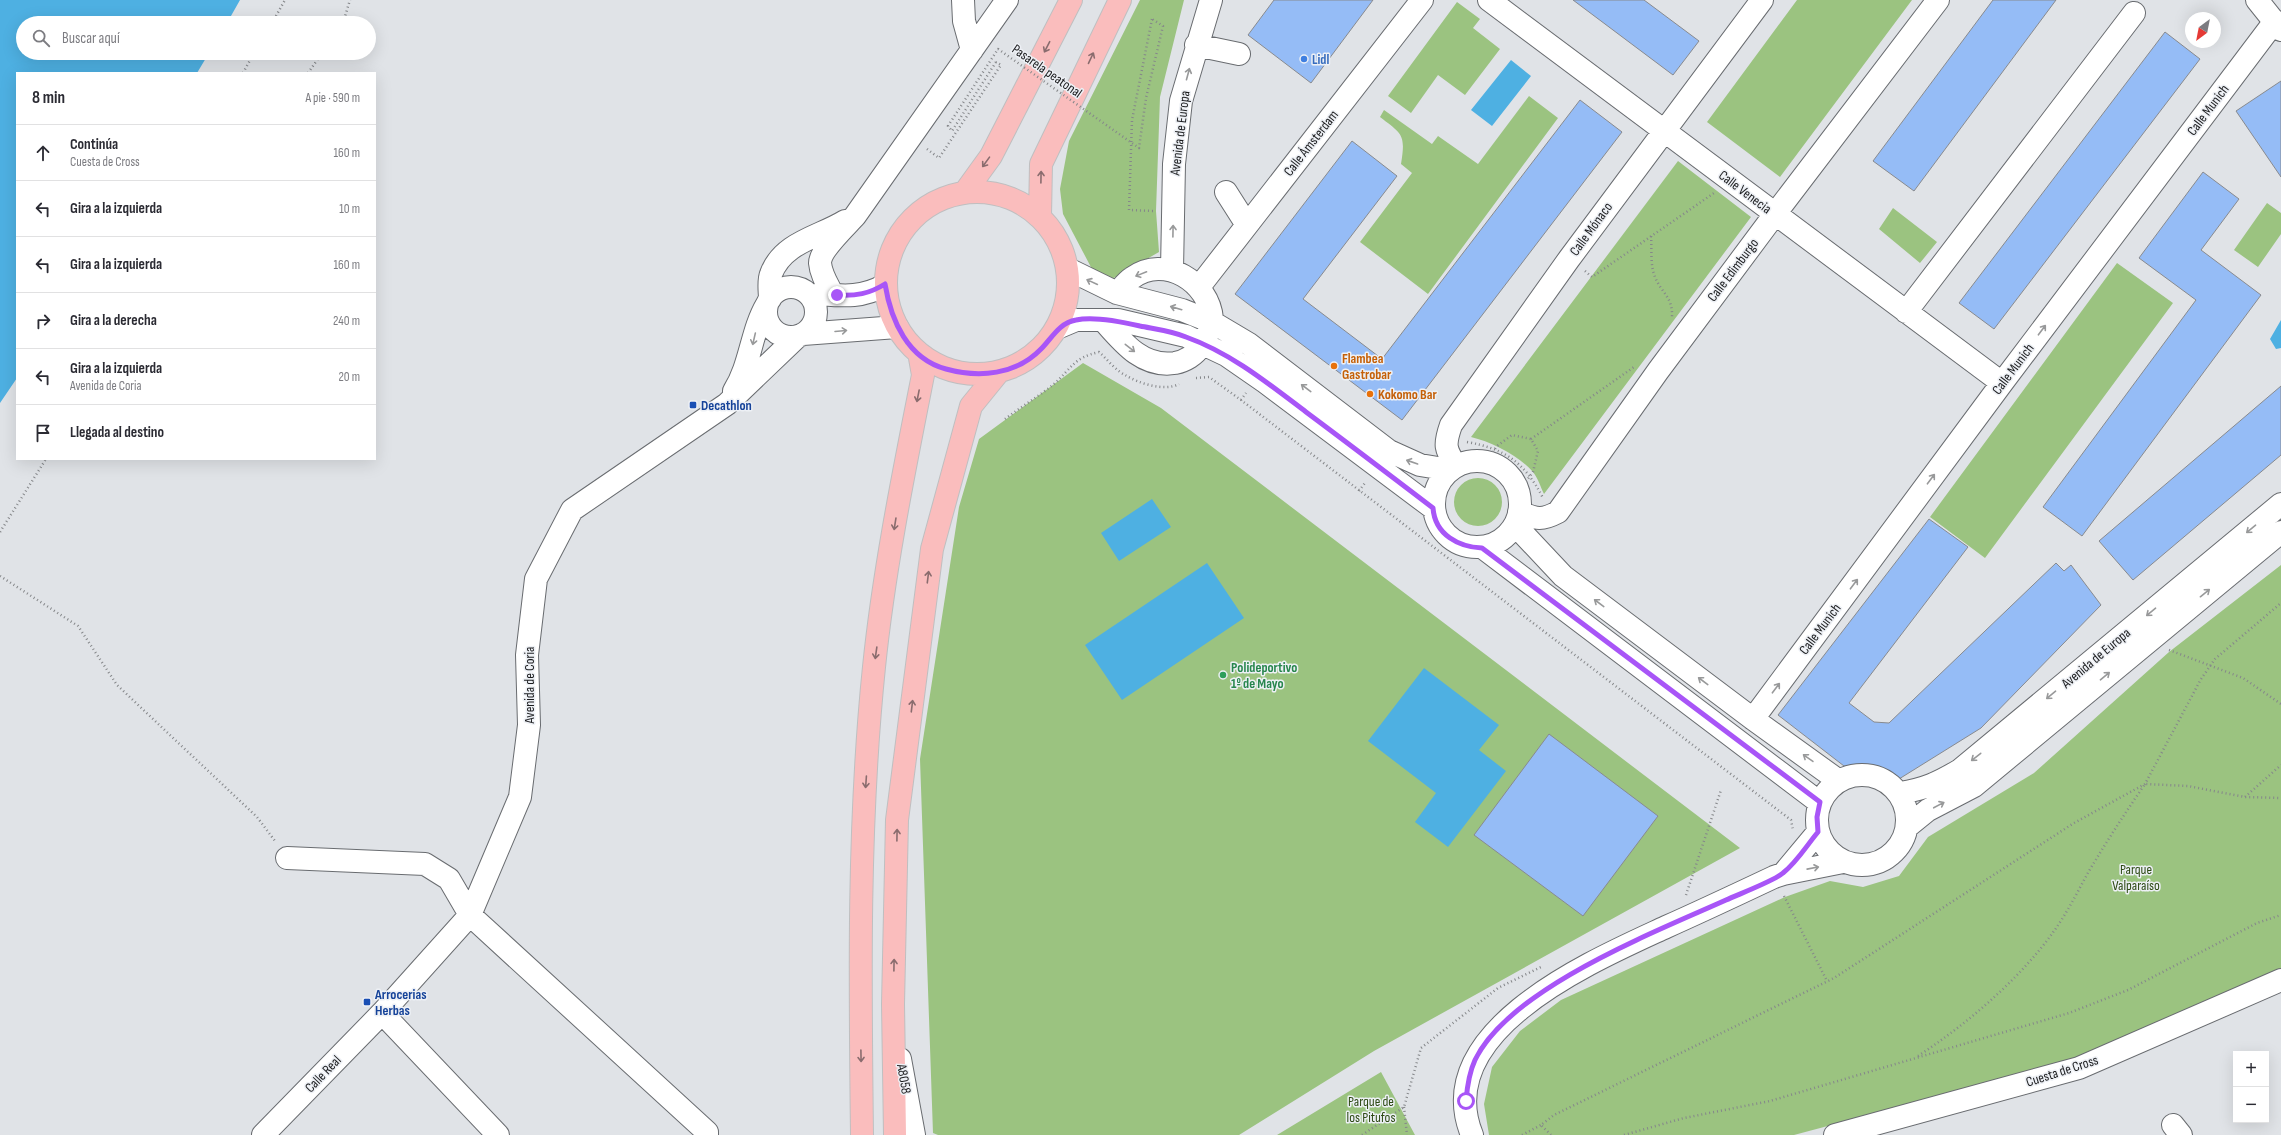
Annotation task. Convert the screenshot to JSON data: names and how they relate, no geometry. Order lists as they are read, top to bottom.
{
  "streets": {
    "street": [
      "Calle Munich",
      "Avenida de Europa",
      "Calle Ámsterdam",
      "Calle Venecia",
      "Calle Mónaco",
      "Calle Edimburgo",
      "Avenida de Coria",
      "Cuesta de Cross",
      "Calle Real",
      "A8058"
    ],
    "path": ["Pasarela peatonal"]
  },
  "crossings": [
    ["Pasarela peatonal", "Avenida de Europa"],
    ["Calle Munich", "Calle Venecia"],
    ["Calle Venecia", "Calle Mónaco"],
    ["Calle Venecia", "Calle Edimburgo"],
    ["Calle Mónaco", "Calle Edimburgo"],
    ["Avenida de Coria", "Calle Real"]
  ],
  "parks": ["Parque Valparaíso", "Parque de los Pitufos"],
  "places": {
    "other": [
      "Lidl",
      "Flambea Gastrobar",
      "Kokomo Bar",
      "Polideportivo 1º de Mayo"
    ],
    "transit": ["Decathlon", "Arrocerias Herbas"]
  },
  "north": "bottom left",
  "page": {
    "search": "Buscar aquí",
    "heading": ["8 min", "A pie · 590 m"],
    "list": [
      ["Continúa", "Cuesta de Cross", "160 m"],
      ["Gira a la izquierda", "10 m"],
      ["Gira a la izquierda", "160 m"],
      ["Gira a la derecha", "240 m"],
      ["Gira a la izquierda", "Avenida de Coria", "20 m"],
      "Llegada al destino"
    ],
    "map_buttons": ["+", "−"]
  }
}
